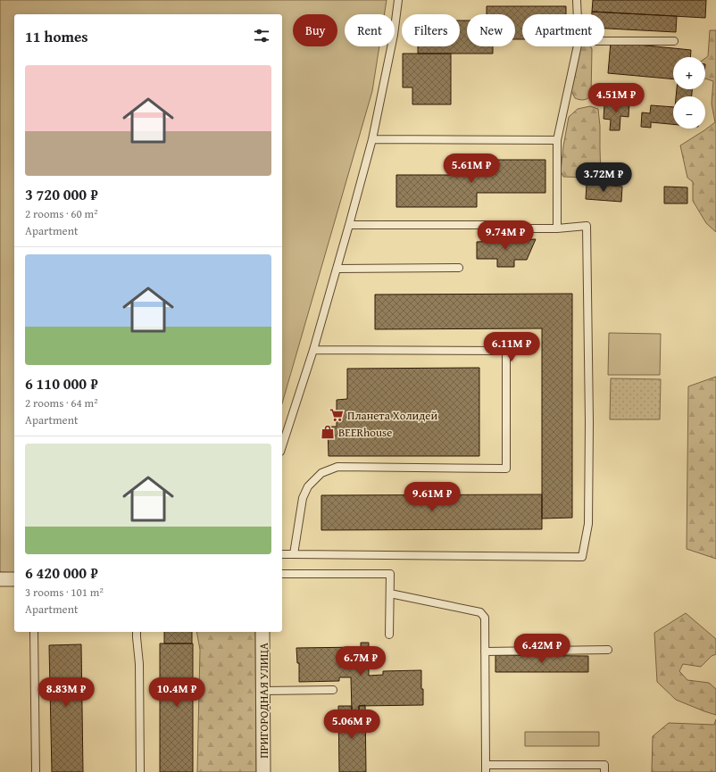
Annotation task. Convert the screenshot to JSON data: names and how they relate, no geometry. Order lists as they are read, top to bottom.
{
  "streets": {
    "street": ["ПРИГОРОДНАЯ УЛИЦА"]
  },
  "places": {
    "supermarket": ["Планета Холидей"],
    "shop": ["BEERhouse"]
  },
  "page": {
    "chip": [
      "Buy",
      "Rent",
      "Filters",
      "New",
      "Apartment"
    ],
    "heading": "11 homes",
    "map_buttons": ["+", "−"],
    "list": [
      {
        "name": "3 720 000 ₽",
        "note": "2 rooms · 60 m² · Apartment"
      },
      {
        "name": "6 110 000 ₽",
        "note": "2 rooms · 64 m² · Apartment"
      },
      {
        "name": "6 420 000 ₽",
        "note": "3 rooms · 101 m² · Apartment"
      }
    ],
    "price": [
      "4.51M ₽",
      "5.61M ₽",
      "3.72M ₽",
      "9.74M ₽",
      "6.11M ₽",
      "9.61M ₽",
      "6.42M ₽",
      "6.7M ₽",
      "8.83M ₽",
      "10.4M ₽",
      "5.06M ₽"
    ]
  }
}
